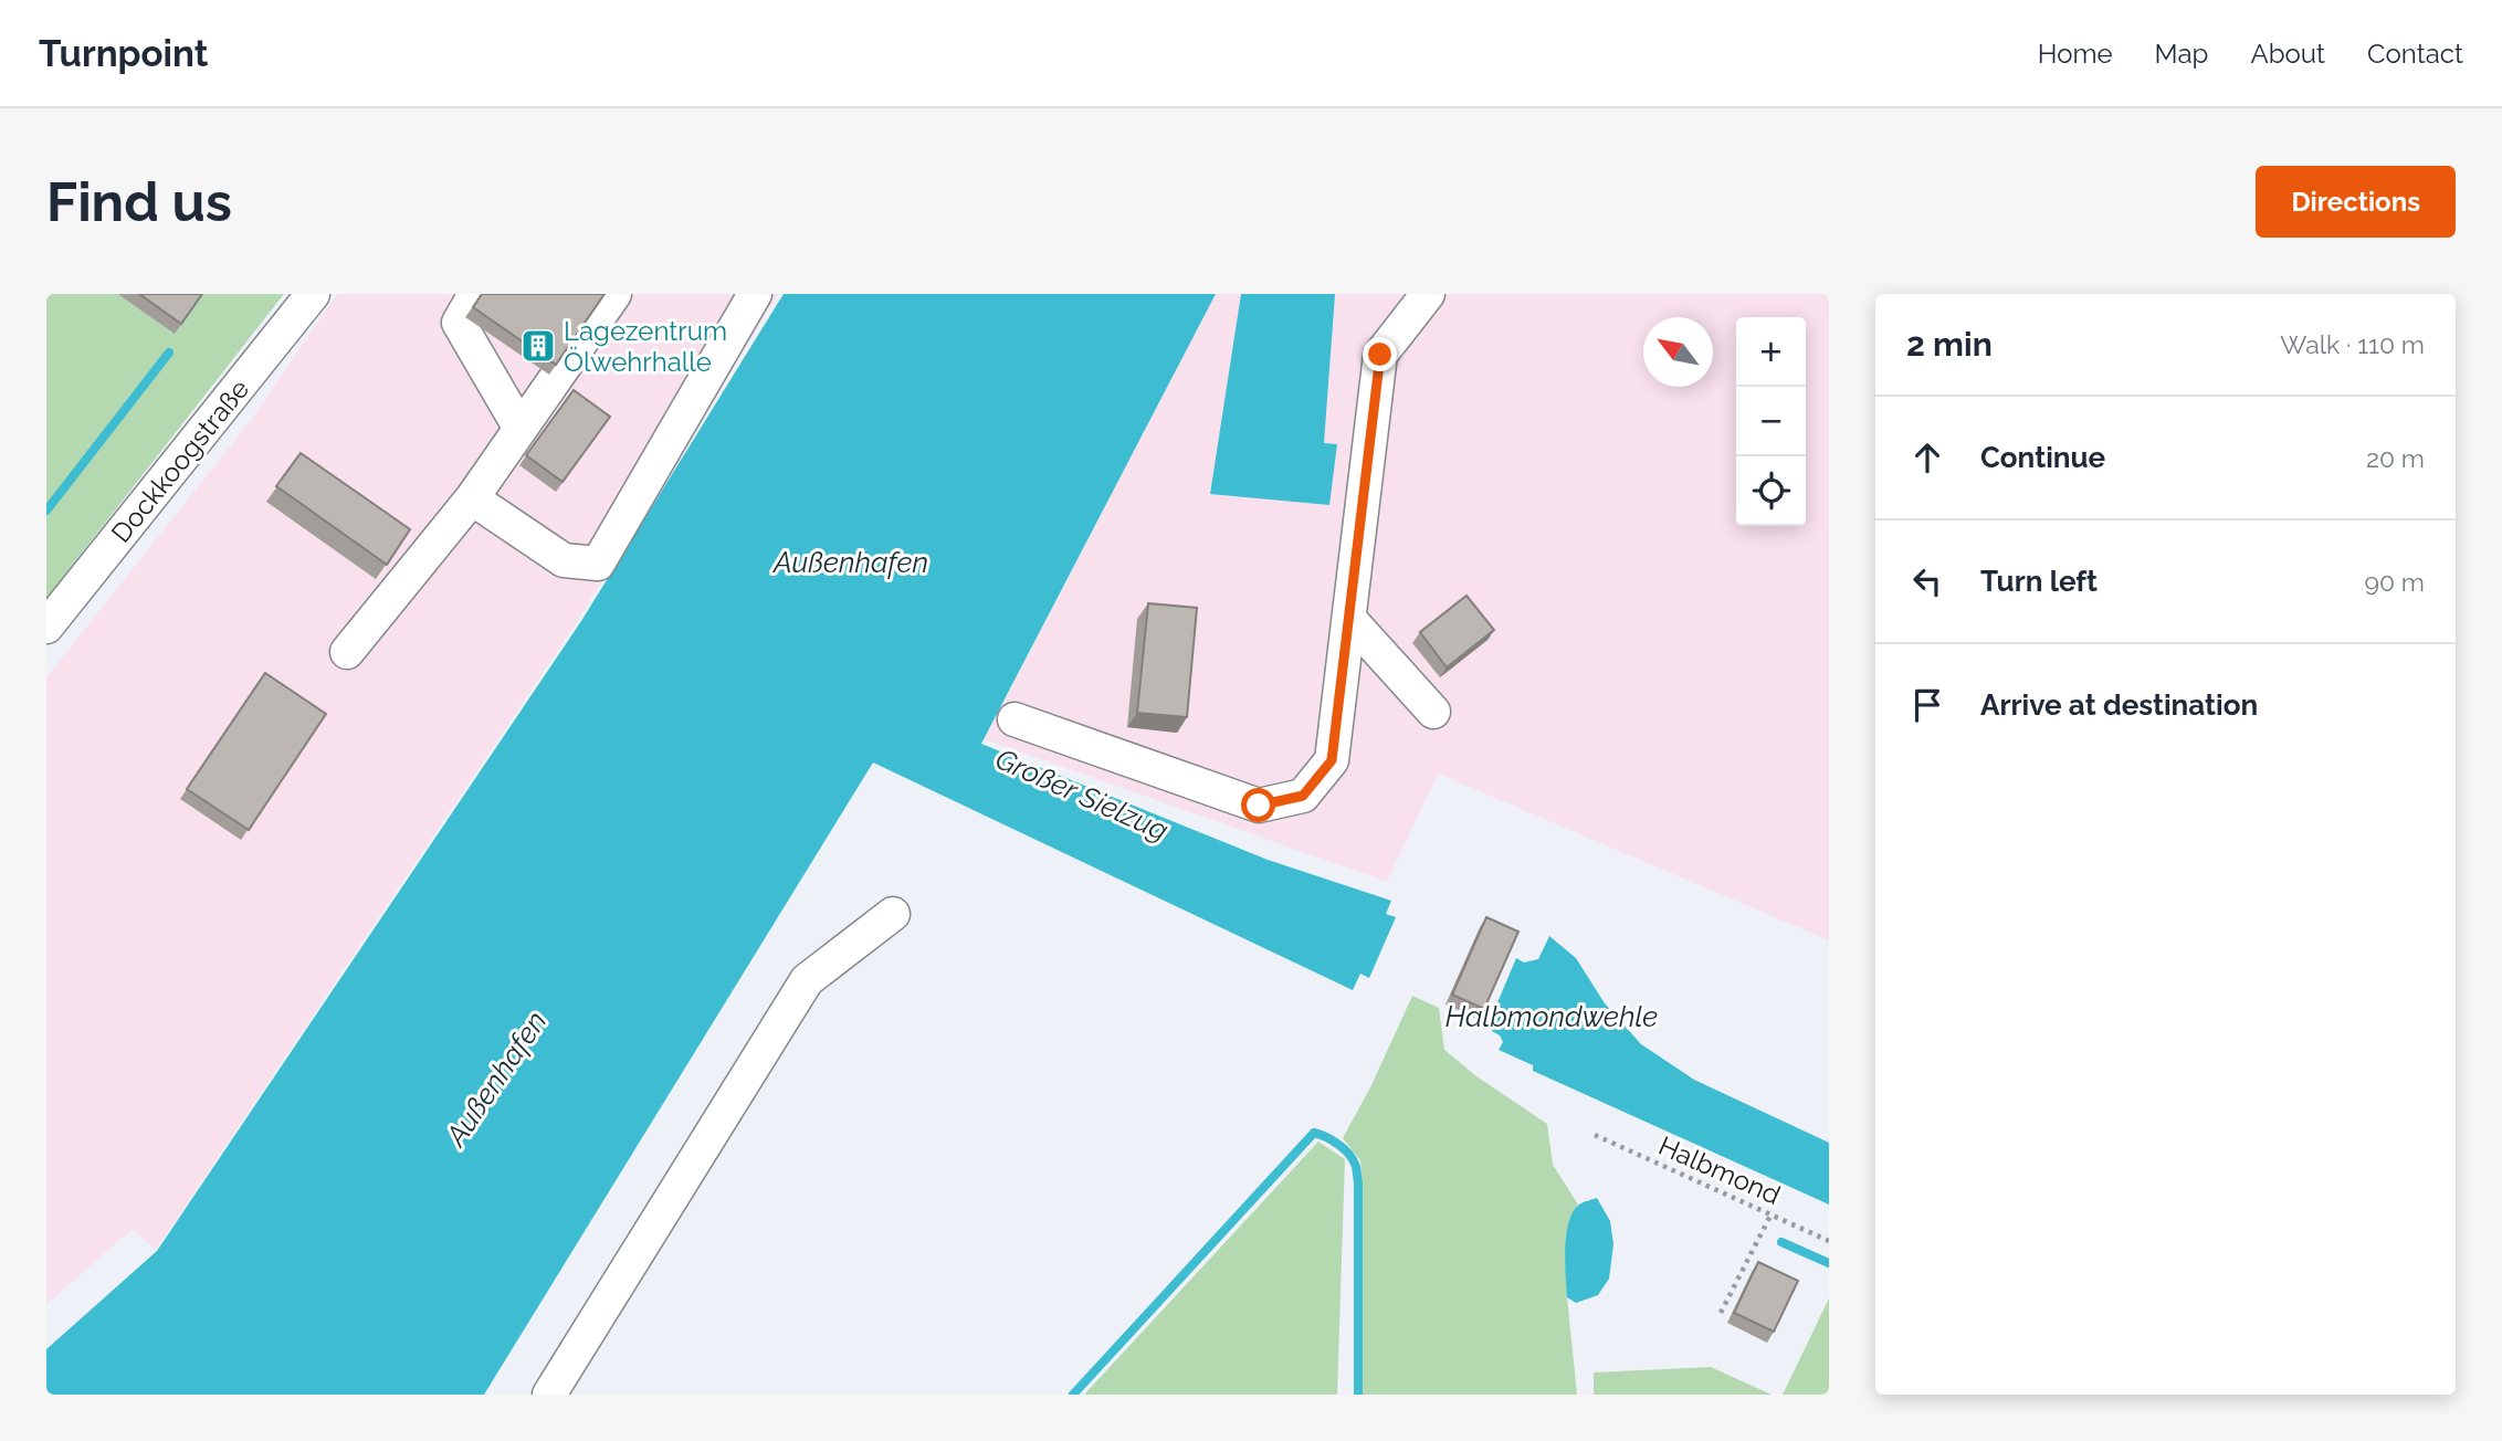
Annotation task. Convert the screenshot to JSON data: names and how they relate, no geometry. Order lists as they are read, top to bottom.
{
  "streets": {
    "street": ["Dockkoogstraße"],
    "path": ["Halbmond"]
  },
  "water": ["Außenhafen", "Großer Sielzug", "Halbmondwehle"],
  "places": {
    "building": ["Lagezentrum Ölwehrhalle"]
  },
  "north": "top left",
  "page": {
    "header": "Turnpoint",
    "nav": [
      "Home",
      "Map",
      "About",
      "Contact"
    ],
    "buttons": "Directions",
    "title": "Find us",
    "heading": ["2 min", "Walk · 110 m"],
    "map_buttons": ["+", "−"],
    "list": [
      ["Continue", "20 m"],
      ["Turn left", "90 m"],
      "Arrive at destination"
    ]
  }
}
